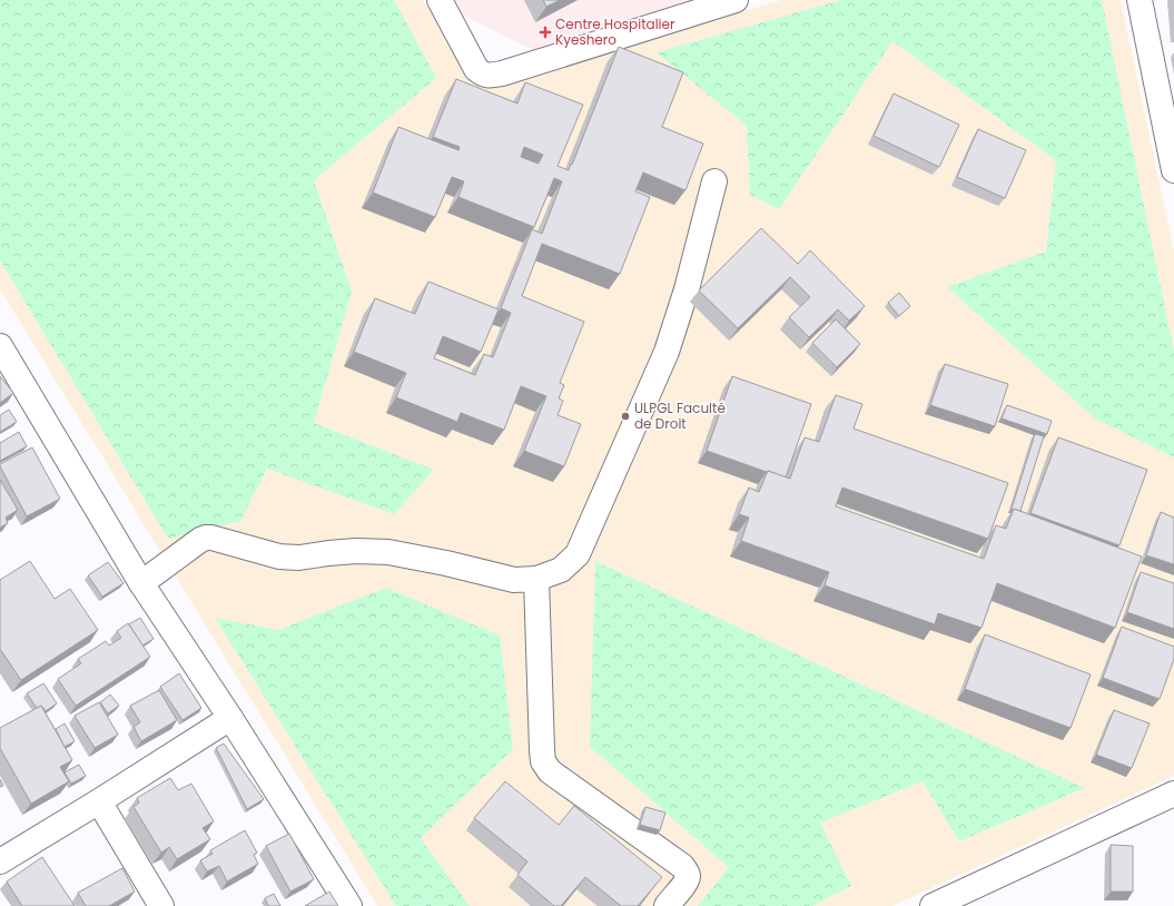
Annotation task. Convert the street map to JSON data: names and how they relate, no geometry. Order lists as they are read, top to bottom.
{
  "places": {
    "health": ["Centre Hospitalier Kyeshero"],
    "other": ["ULPGL Faculté de Droit"]
  }
}
